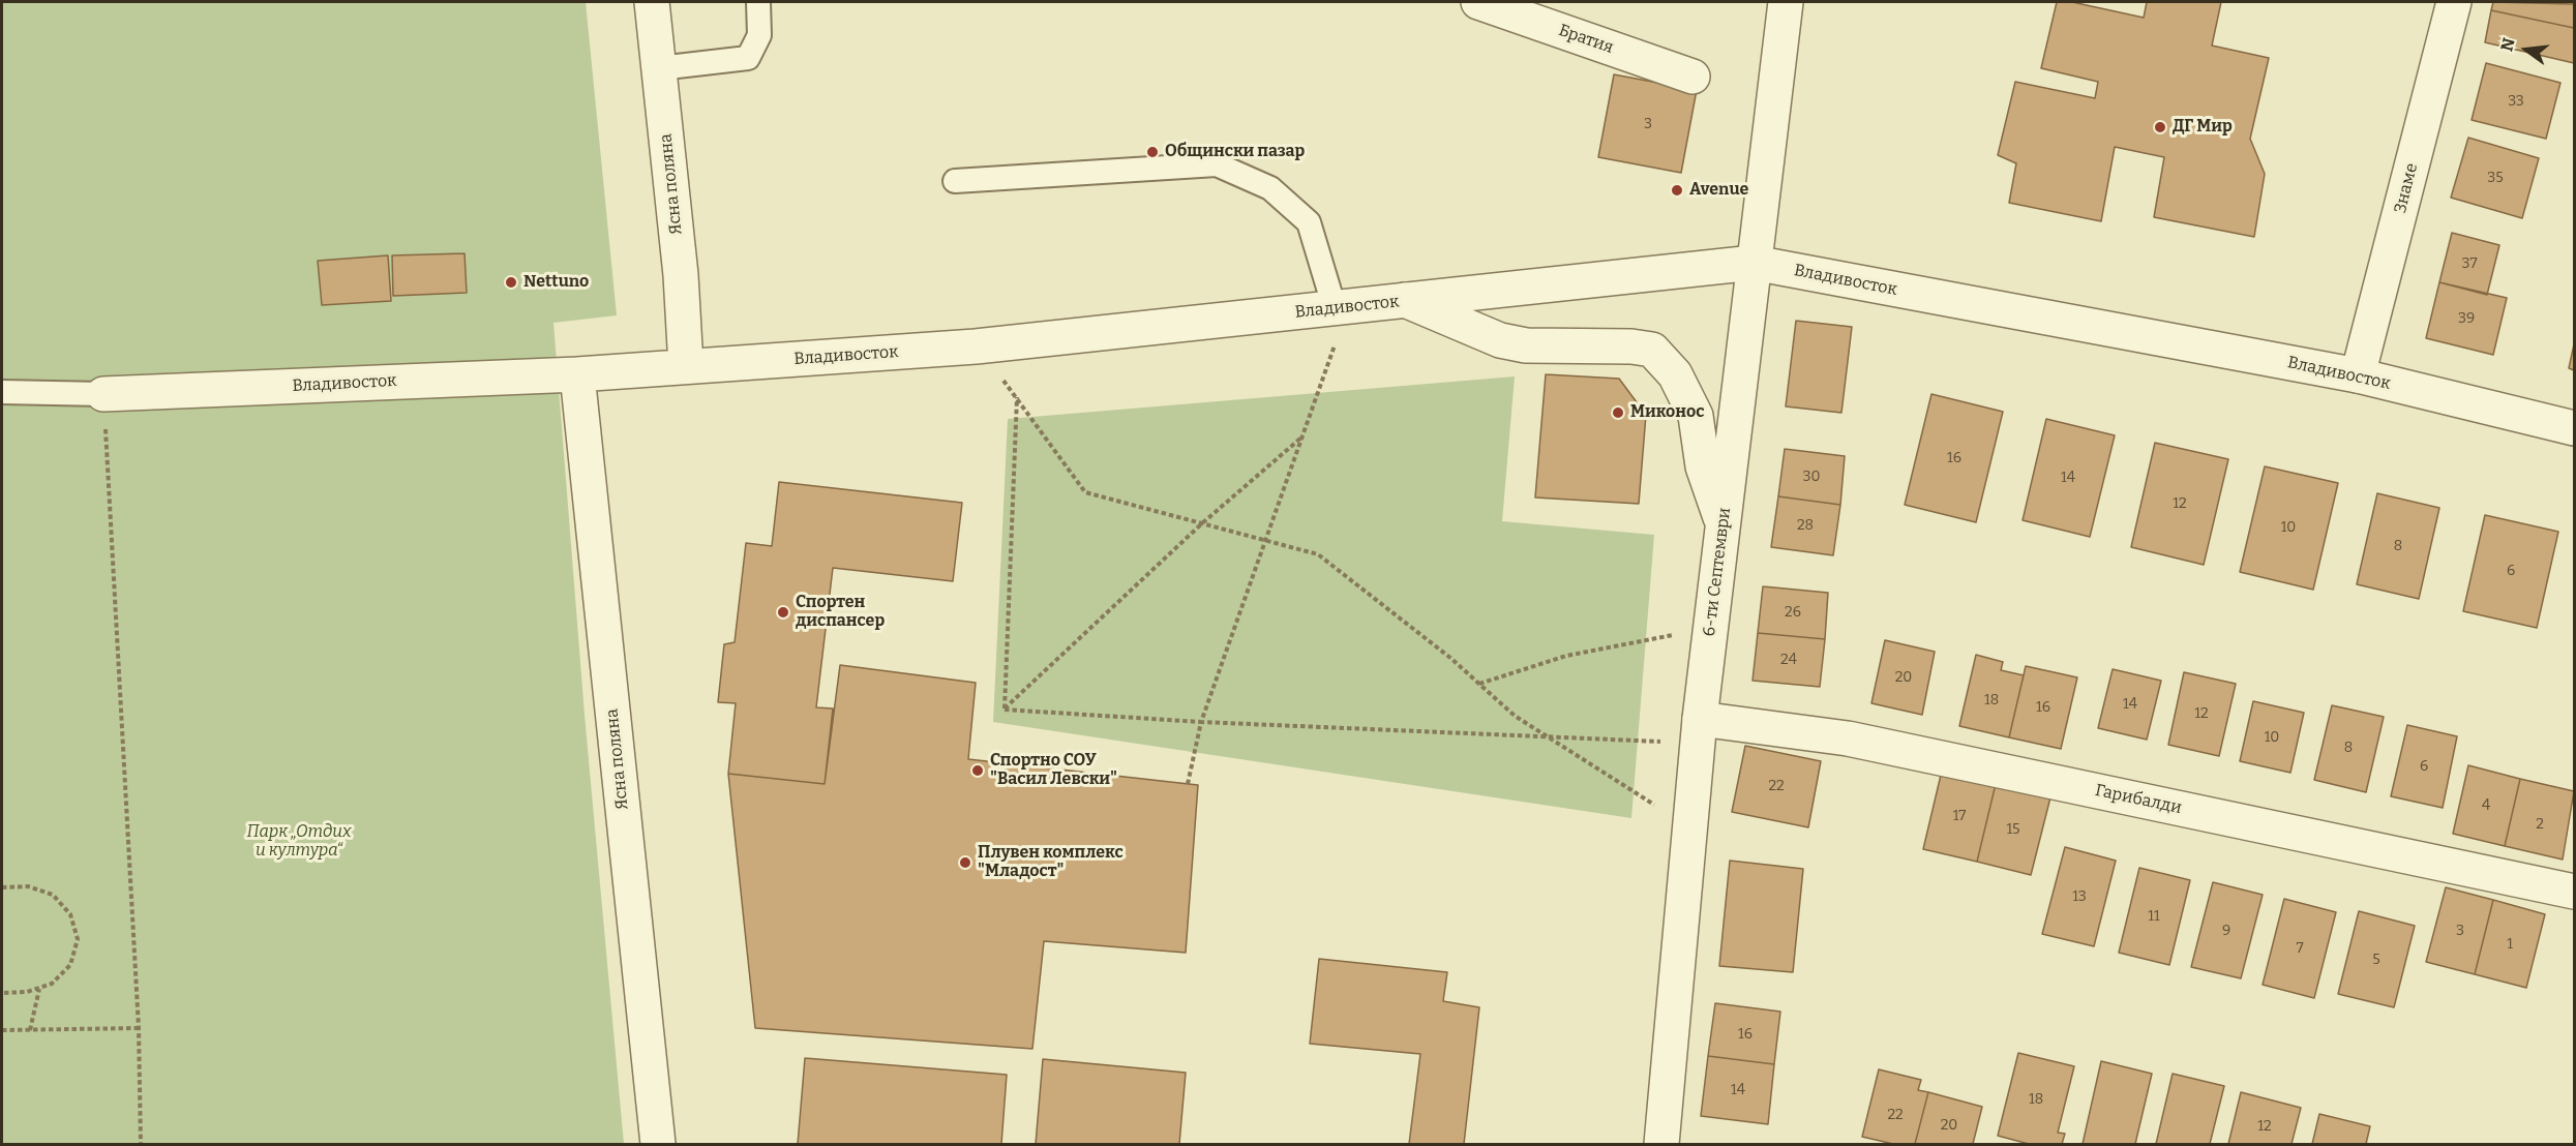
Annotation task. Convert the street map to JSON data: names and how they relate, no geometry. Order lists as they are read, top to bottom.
{
  "streets": {
    "street": [
      "Братия",
      "Ясна поляна",
      "Знаме",
      "Владивосток",
      "6-ти Септември",
      "Гарибалди"
    ]
  },
  "crossings": [
    ["Ясна поляна", "Владивосток"],
    ["Знаме", "Владивосток"],
    ["Владивосток", "6-ти Септември"],
    ["6-ти Септември", "Гарибалди"]
  ],
  "parks": ["Парк „Отдих и култура“"],
  "places": [
    "ДГ Мир",
    "Общински пазар",
    "Avenue",
    "Nettuno",
    "Миконос",
    "Спортен диспансер",
    "Спортно СОУ \"Васил Левски\"",
    "Плувен комплекс \"Младост\""
  ],
  "house_numbers": [
    "33",
    "3",
    "35",
    "37",
    "39",
    "16",
    "30",
    "14",
    "12",
    "28",
    "10",
    "8",
    "6",
    "26",
    "24",
    "20",
    "18",
    "14",
    "16",
    "12",
    "10",
    "8",
    "6",
    "22",
    "4",
    "17",
    "2",
    "15",
    "13",
    "11",
    "9",
    "3",
    "1",
    "7",
    "5",
    "16",
    "14",
    "18",
    "22",
    "20",
    "12"
  ],
  "north": "left"
}
